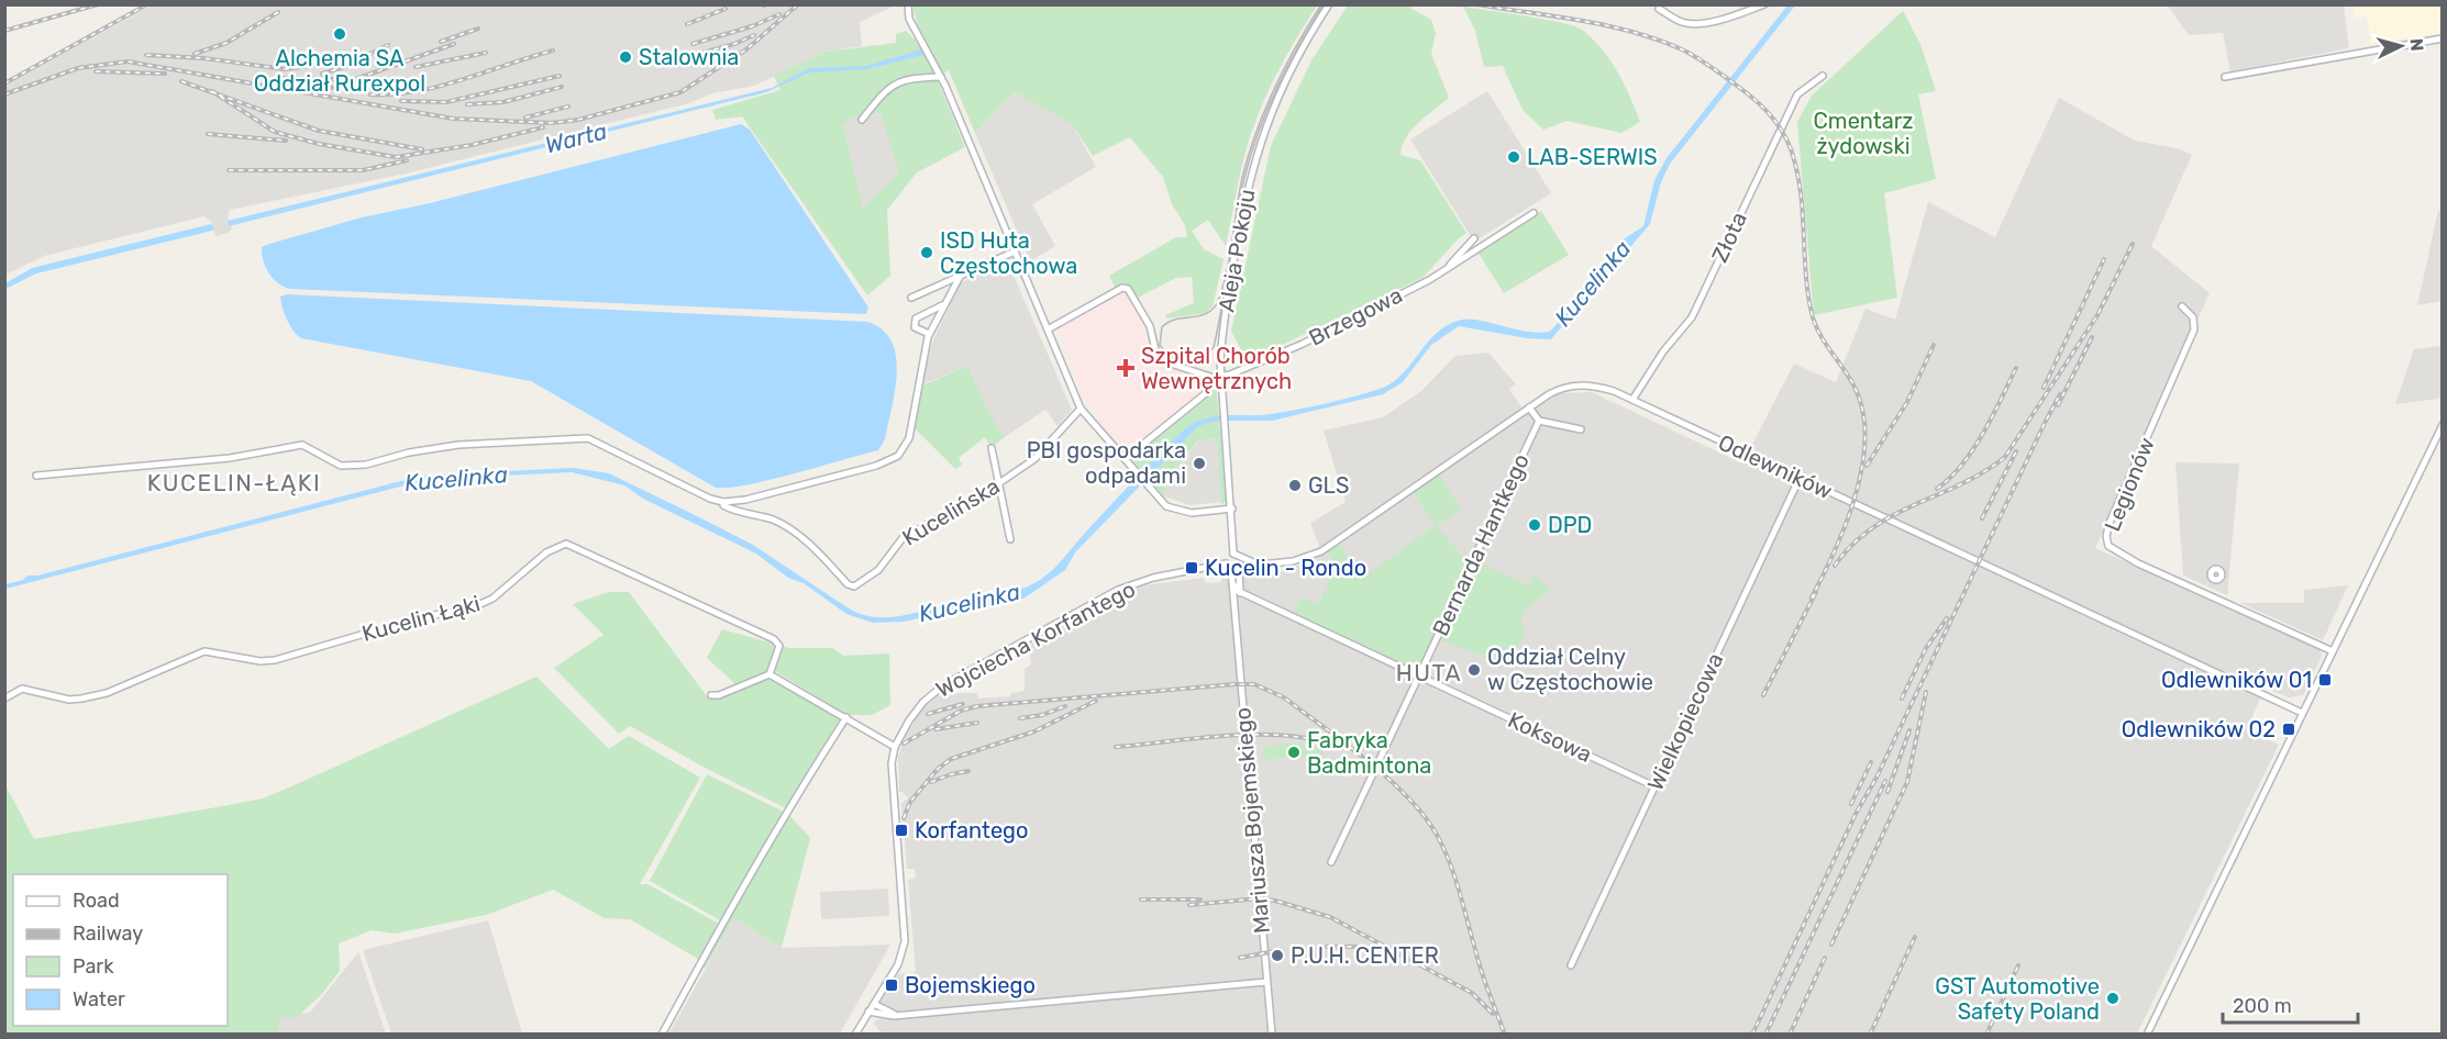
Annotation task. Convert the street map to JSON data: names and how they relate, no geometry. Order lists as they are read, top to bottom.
{
  "streets": {
    "street": [
      "Złota",
      "Aleja Pokoju",
      "Brzegowa",
      "Odlewników",
      "Legionów",
      "Kucelińska",
      "Bernarda Hantkego",
      "Kucelin Łąki",
      "Wojciecha Korfantego",
      "Wielkopiecowa",
      "Koksowa",
      "Mariusza Bojemskiego"
    ]
  },
  "crossings": [
    ["Złota", "Odlewników"],
    ["Aleja Pokoju", "Brzegowa"],
    ["Aleja Pokoju", "Odlewników"],
    ["Aleja Pokoju", "Wojciecha Korfantego"],
    ["Aleja Pokoju", "Mariusza Bojemskiego"],
    ["Odlewników", "Wojciecha Korfantego"],
    ["Odlewników", "Wielkopiecowa"],
    ["Odlewników", "Mariusza Bojemskiego"],
    ["Bernarda Hantkego", "Koksowa"],
    ["Wojciecha Korfantego", "Mariusza Bojemskiego"],
    ["Wielkopiecowa", "Koksowa"],
    ["Koksowa", "Mariusza Bojemskiego"]
  ],
  "districts": ["KUCELIN-ŁĄKI", "HUTA"],
  "water": ["Warta", "Kucelinka"],
  "parks": ["Cmentarz żydowski"],
  "places": {
    "other": [
      "Alchemia SA Oddział Rurexpol",
      "Stalownia",
      "LAB-SERWIS",
      "ISD Huta Częstochowa",
      "PBI gospodarka odpadami",
      "GLS",
      "DPD",
      "Oddział Celny w Częstochowie",
      "Fabryka Badmintona",
      "P.U.H. CENTER",
      "GST Automotive Safety Poland"
    ],
    "health": ["Szpital Chorób Wewnętrznych"],
    "transit": [
      "Kucelin - Rondo",
      "Odlewników 01",
      "Odlewników 02",
      "Korfantego",
      "Bojemskiego"
    ]
  },
  "legend": [
    "Road",
    "Railway",
    "Park",
    "Water"
  ],
  "scale_bar": "200 m",
  "north": "right"
}
